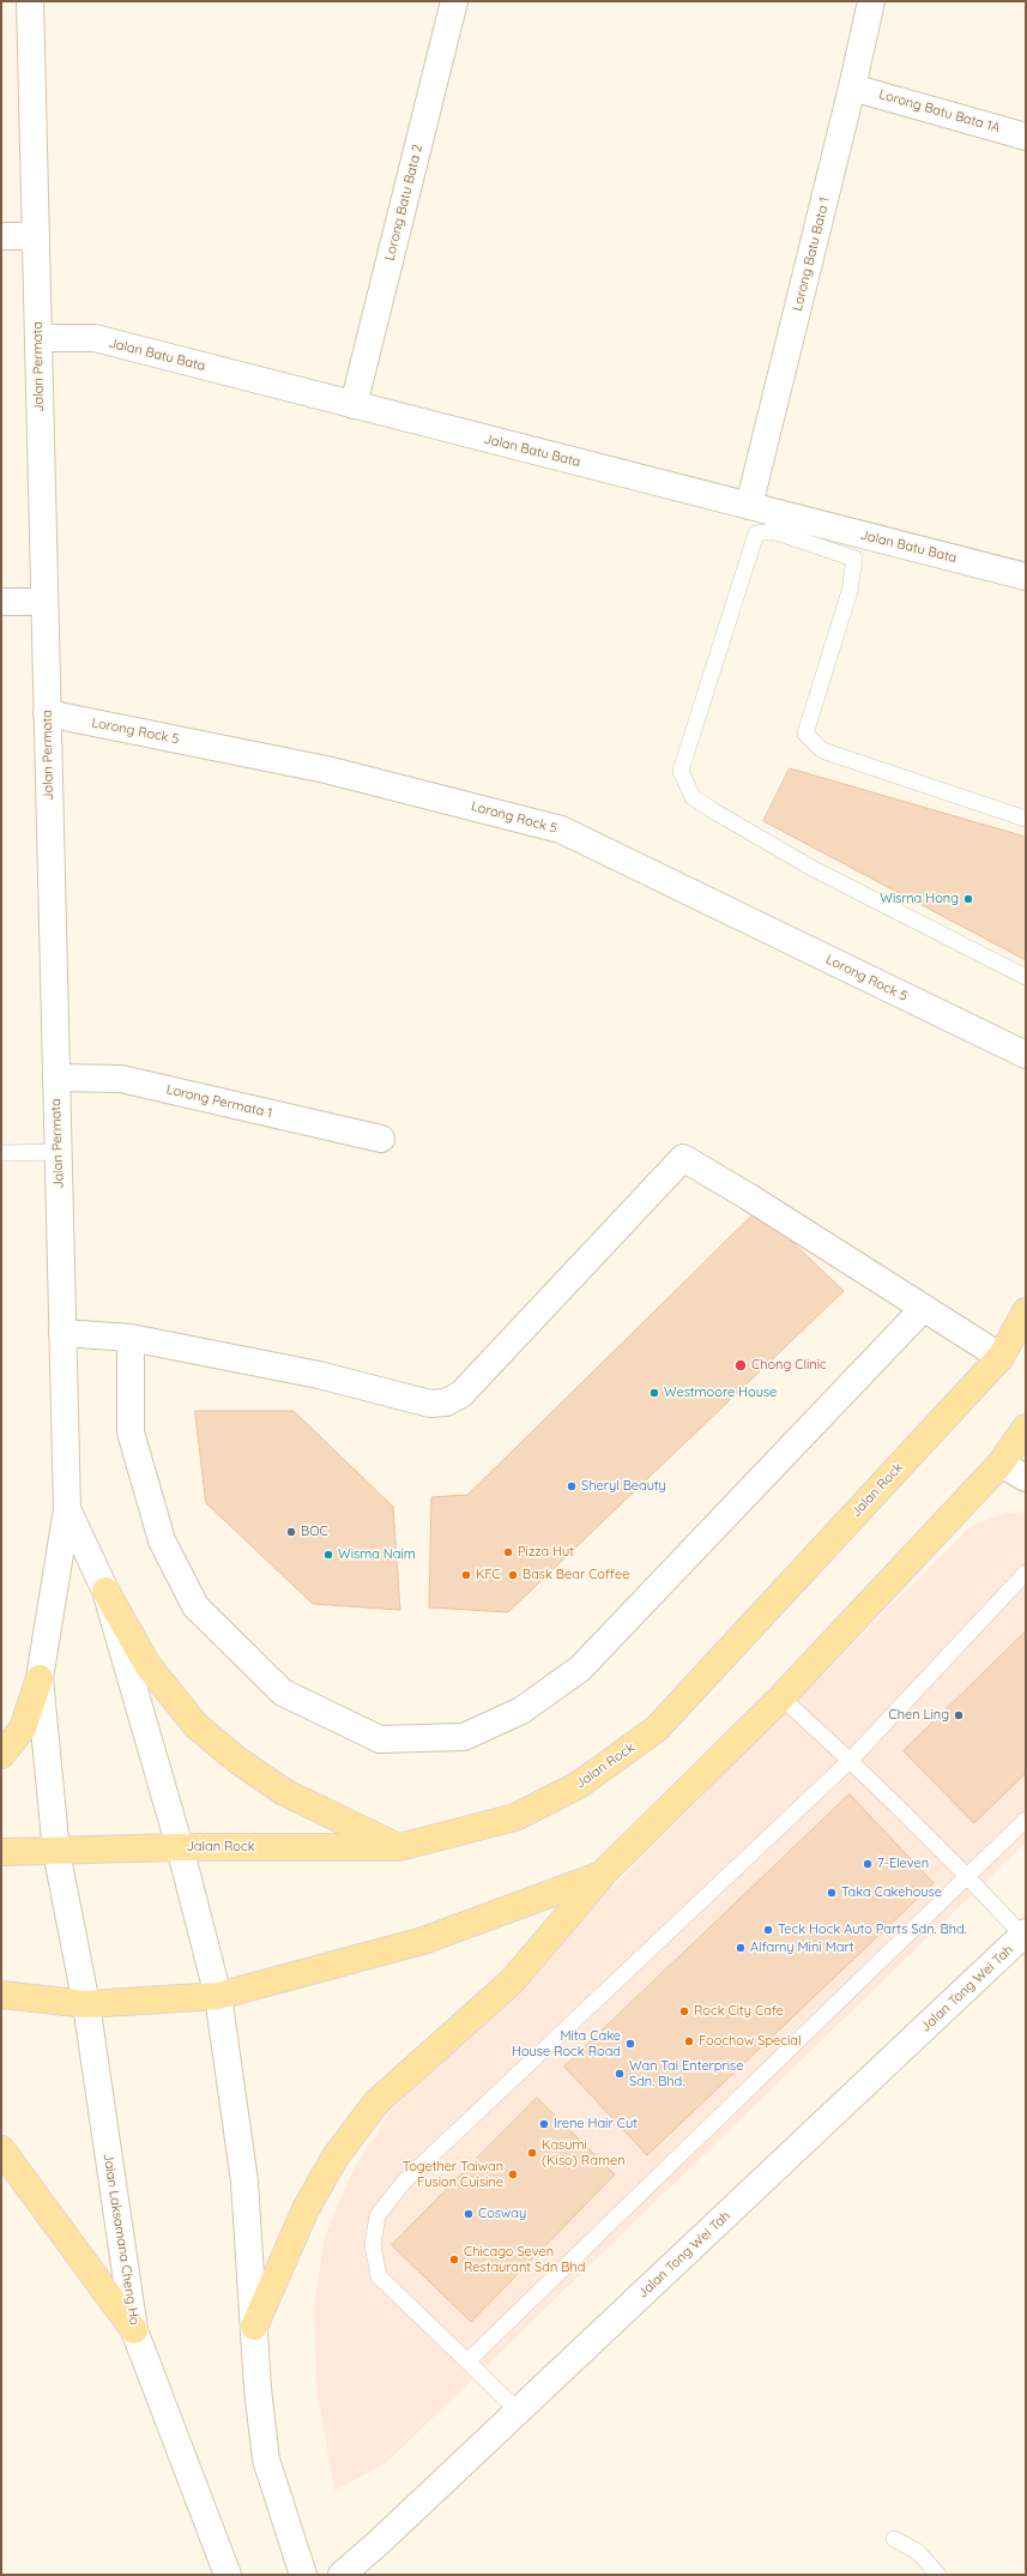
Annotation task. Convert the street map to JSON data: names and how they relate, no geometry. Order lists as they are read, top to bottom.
{
  "streets": {
    "main road": ["Jalan Rock"],
    "street": [
      "Lorong Batu Bata 1A",
      "Lorong Batu Bata 2",
      "Lorong Batu Bata 1",
      "Jalan Batu Bata",
      "Jalan Permata",
      "Lorong Rock 5",
      "Lorong Permata 1",
      "Jalan Tong Wei Tah",
      "Jalan Laksamana Cheng Ho"
    ]
  },
  "crossings": [
    ["Lorong Batu Bata 1A", "Lorong Batu Bata 1"],
    ["Lorong Batu Bata 2", "Jalan Batu Bata"],
    ["Lorong Batu Bata 1", "Jalan Batu Bata"],
    ["Jalan Batu Bata", "Jalan Permata"],
    ["Jalan Permata", "Lorong Rock 5"],
    ["Jalan Permata", "Lorong Permata 1"],
    ["Jalan Permata", "Jalan Laksamana Cheng Ho"],
    ["Jalan Rock", "Jalan Laksamana Cheng Ho"]
  ],
  "places": [
    "Wisma Hong",
    "Chong Clinic",
    "Westmoore House",
    "Sheryl Beauty",
    "BOC",
    "Pizza Hut",
    "Wisma Naim",
    "KFC",
    "Bask Bear Coffee",
    "Chen Ling",
    "7-Eleven",
    "Taka Cakehouse",
    "Teck Hock Auto Parts Sdn. Bhd.",
    "Alfamy Mini Mart",
    "Rock City Cafe",
    "Foochow Special",
    "Mita Cake House Rock Road",
    "Wan Tai Enterprise Sdn. Bhd.",
    "Irene Hair Cut",
    "Kasumi (Kiso) Ramen",
    "Together Taiwan Fusion Cuisine",
    "Cosway",
    "Chicago Seven Restaurant Sdn Bhd"
  ]
}
